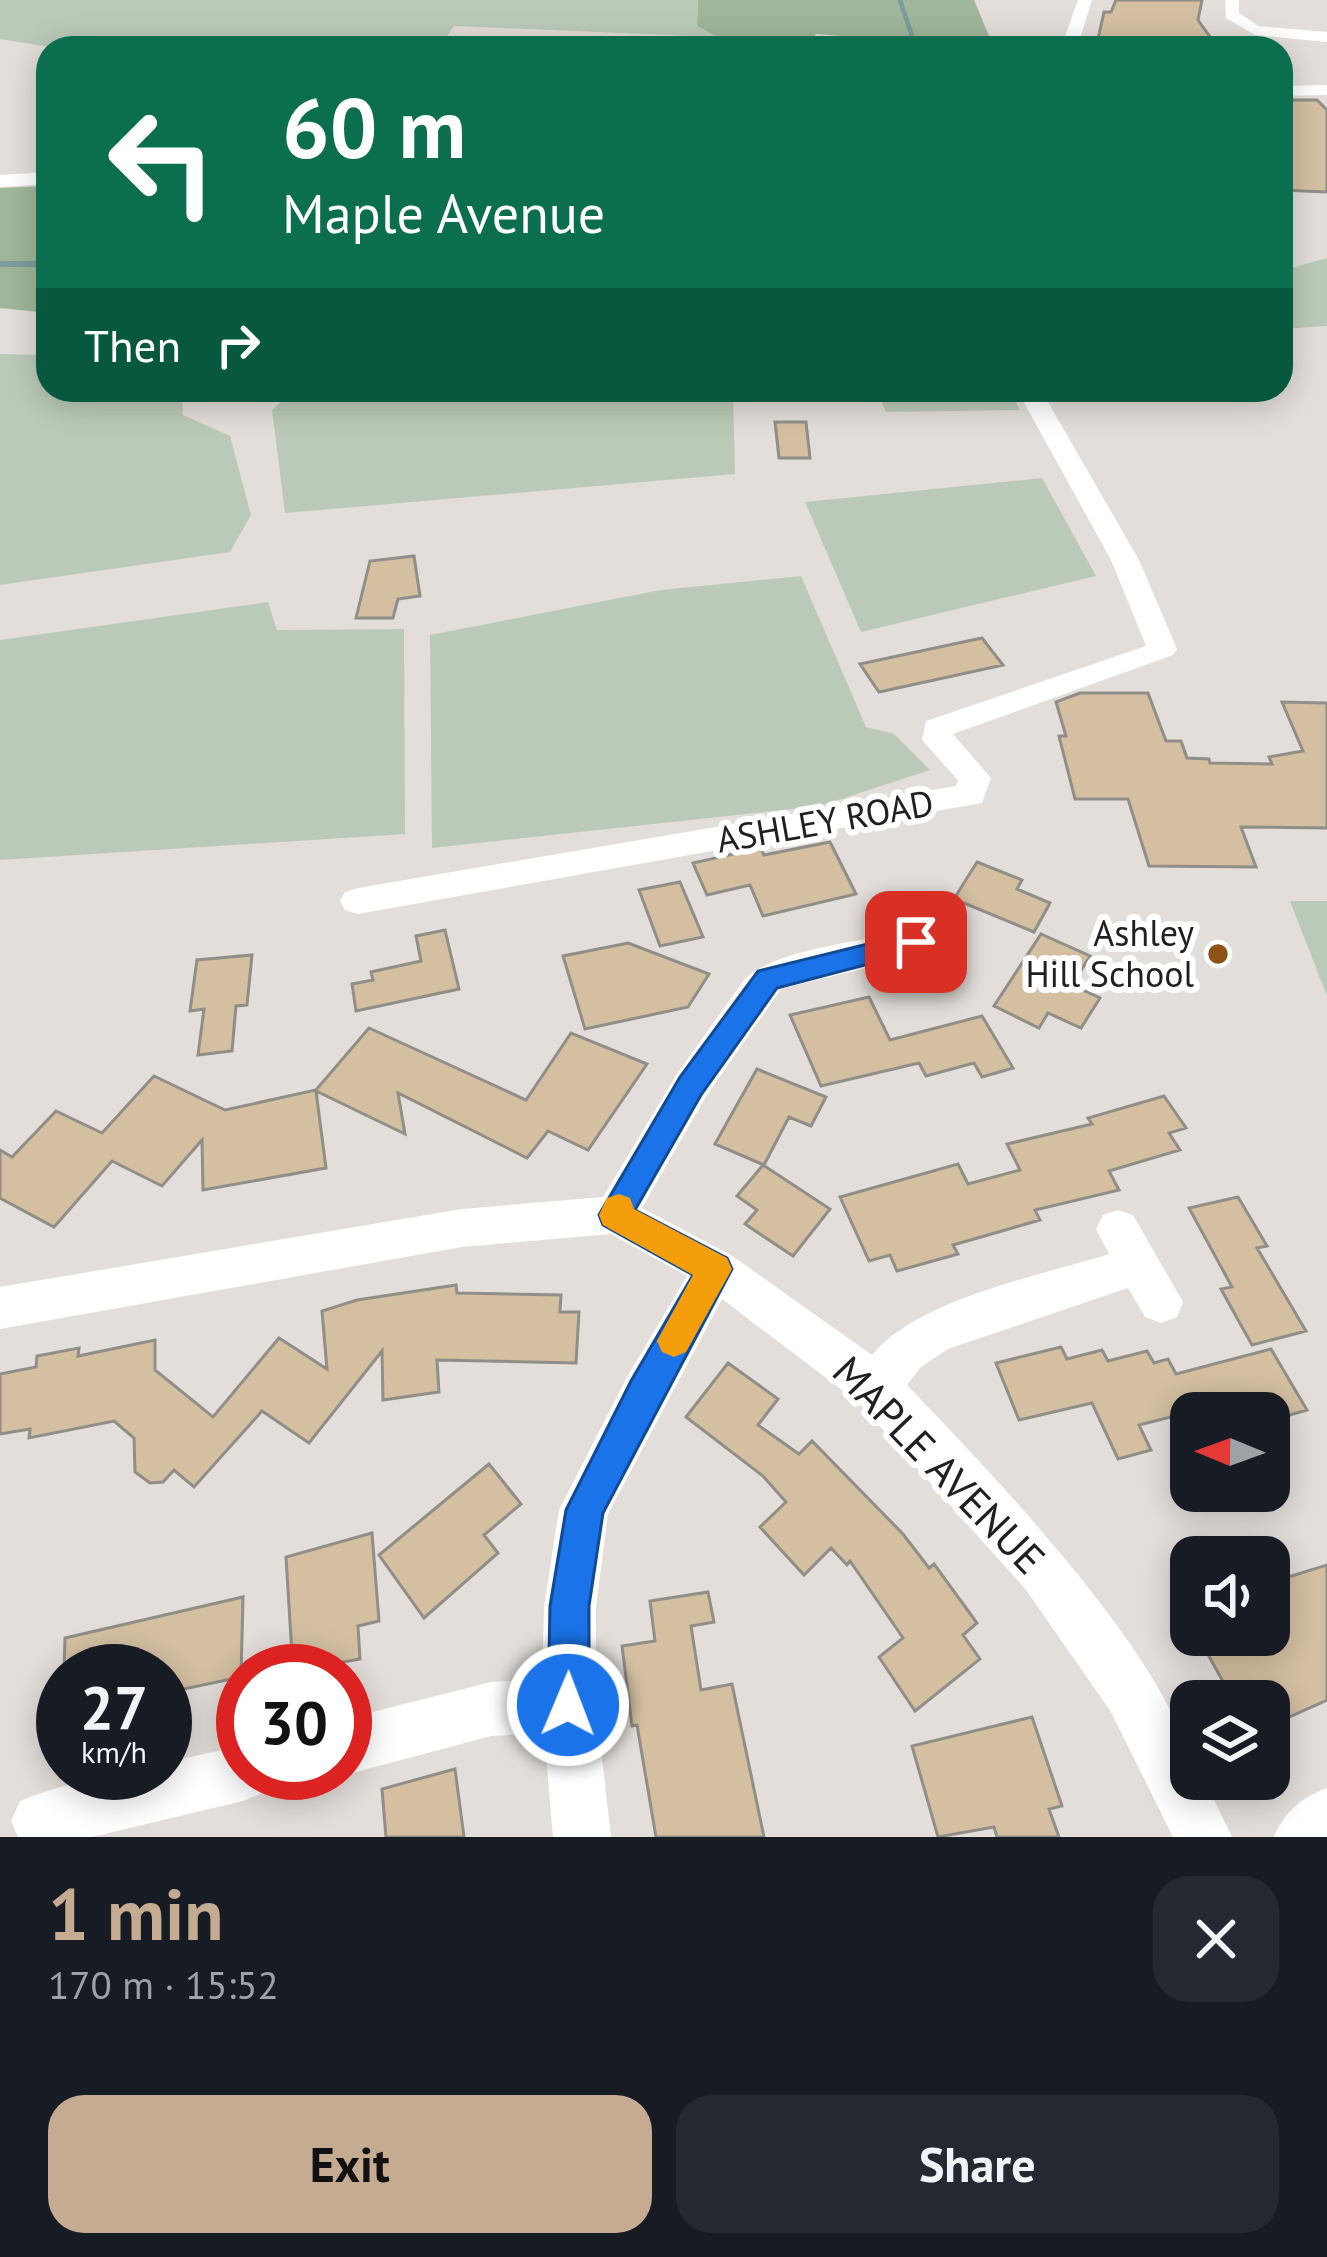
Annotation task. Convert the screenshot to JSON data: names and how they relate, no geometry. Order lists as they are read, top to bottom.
{
  "streets": {
    "street": ["ASHLEY ROAD", "MAPLE AVENUE"]
  },
  "places": ["Ashley Hill School"],
  "north": "left",
  "page": {
    "turn": ["60 m", "Maple Avenue"],
    "then": "Then",
    "speed": "27 km/h",
    "limit": "30",
    "heading": ["1 min", "170 m · 15:52"],
    "buttons": ["Exit", "Share"]
  }
}
